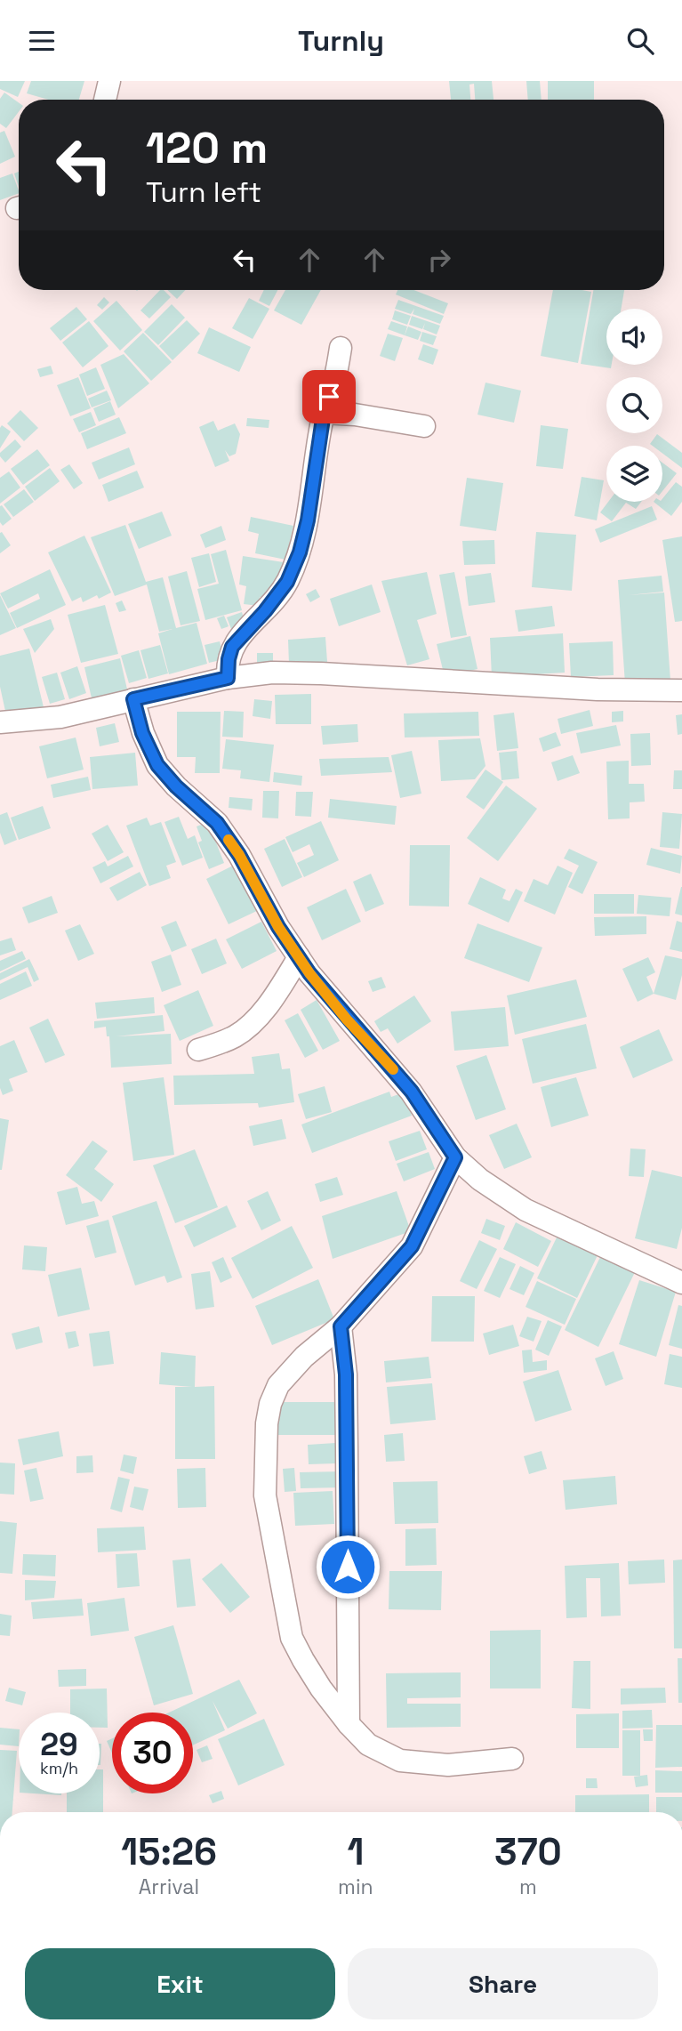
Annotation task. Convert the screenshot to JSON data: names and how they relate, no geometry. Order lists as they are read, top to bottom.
{
  "page": {
    "header": "Turnly",
    "turn": ["120 m", "Turn left"],
    "speed": "29 km/h",
    "limit": "30",
    "eta": [
      "15:26",
      "Arrival",
      "1",
      "min",
      "370",
      "m"
    ],
    "buttons": ["Exit", "Share"]
  }
}
